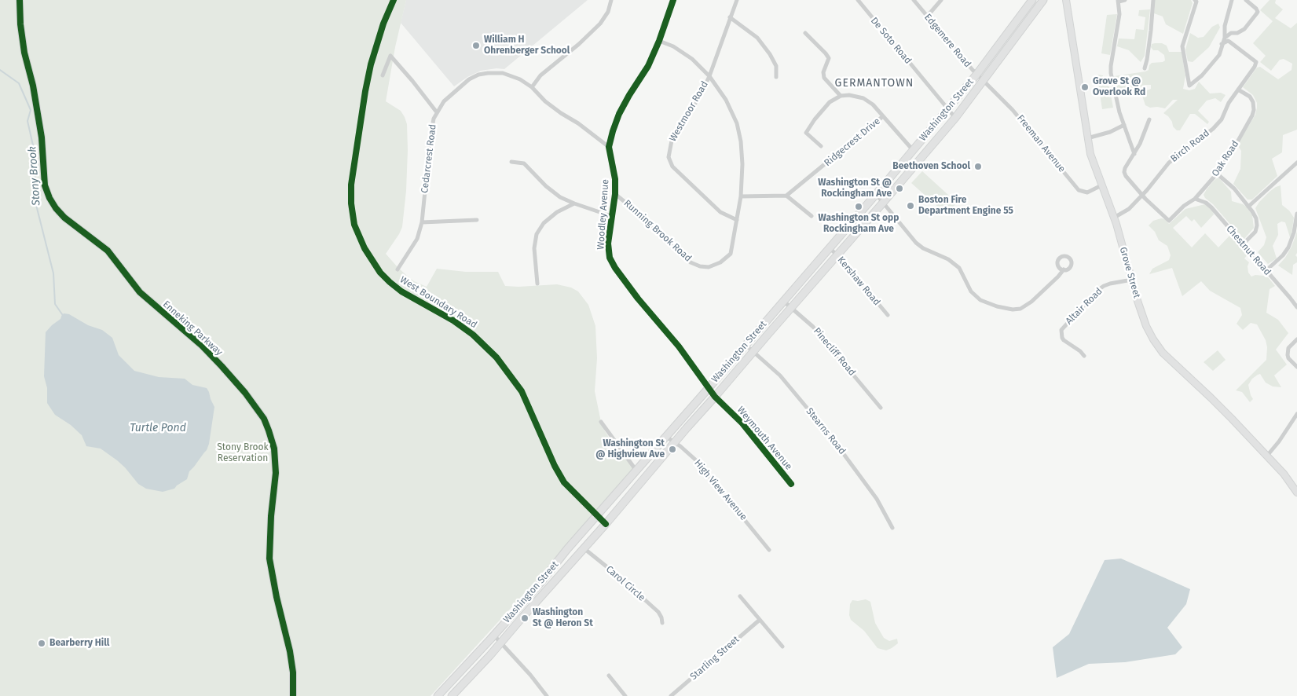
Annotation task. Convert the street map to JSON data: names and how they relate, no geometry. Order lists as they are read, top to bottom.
{
  "streets": {
    "main road": ["Washington Street", "Grove Street", "Enneking Parkway"],
    "street": [
      "De Soto Road",
      "Edgemere Road",
      "Westmoor Road",
      "Ridgecrest Drive",
      "Freeman Avenue",
      "Birch Road",
      "Cedarcrest Road",
      "Oak Road",
      "Woodley Avenue",
      "Running Brook Road",
      "Chestnut Road",
      "Kershaw Road",
      "West Boundary Road",
      "Altair Road",
      "Pinecliff Road",
      "Stearns Road",
      "Weymouth Avenue",
      "High View Avenue",
      "Carol Circle",
      "Starling Street"
    ]
  },
  "crossings": [
    ["De Soto Road", "Washington Street"],
    ["Edgemere Road", "Washington Street"],
    ["Edgemere Road", "Freeman Avenue"],
    ["Washington Street", "Ridgecrest Drive"],
    ["Washington Street", "Freeman Avenue"],
    ["Washington Street", "Woodley Avenue"],
    ["Washington Street", "Kershaw Road"],
    ["Washington Street", "West Boundary Road"],
    ["Washington Street", "Pinecliff Road"],
    ["Washington Street", "Stearns Road"],
    ["Washington Street", "Weymouth Avenue"],
    ["Washington Street", "High View Avenue"],
    ["Washington Street", "Carol Circle"],
    ["Westmoor Road", "Running Brook Road"],
    ["Freeman Avenue", "Grove Street"],
    ["Birch Road", "Oak Road"],
    ["Birch Road", "Grove Street"],
    ["Cedarcrest Road", "Woodley Avenue"],
    ["Oak Road", "Chestnut Road"],
    ["Woodley Avenue", "Running Brook Road"],
    ["Woodley Avenue", "Weymouth Avenue"],
    ["Grove Street", "Altair Road"]
  ],
  "districts": ["GERMANTOWN"],
  "water": ["Stony Brook", "Turtle Pond"],
  "parks": ["Stony Brook Reservation"],
  "places": [
    "William H Ohrenberger School",
    "Grove St @ Overlook Rd",
    "Beethoven School",
    "Washington St @ Rockingham Ave",
    "Boston Fire Department Engine 55",
    "Washington St opp Rockingham Ave",
    "Washington St @ Highview Ave",
    "Washington St @ Heron St",
    "Bearberry Hill"
  ]
}
